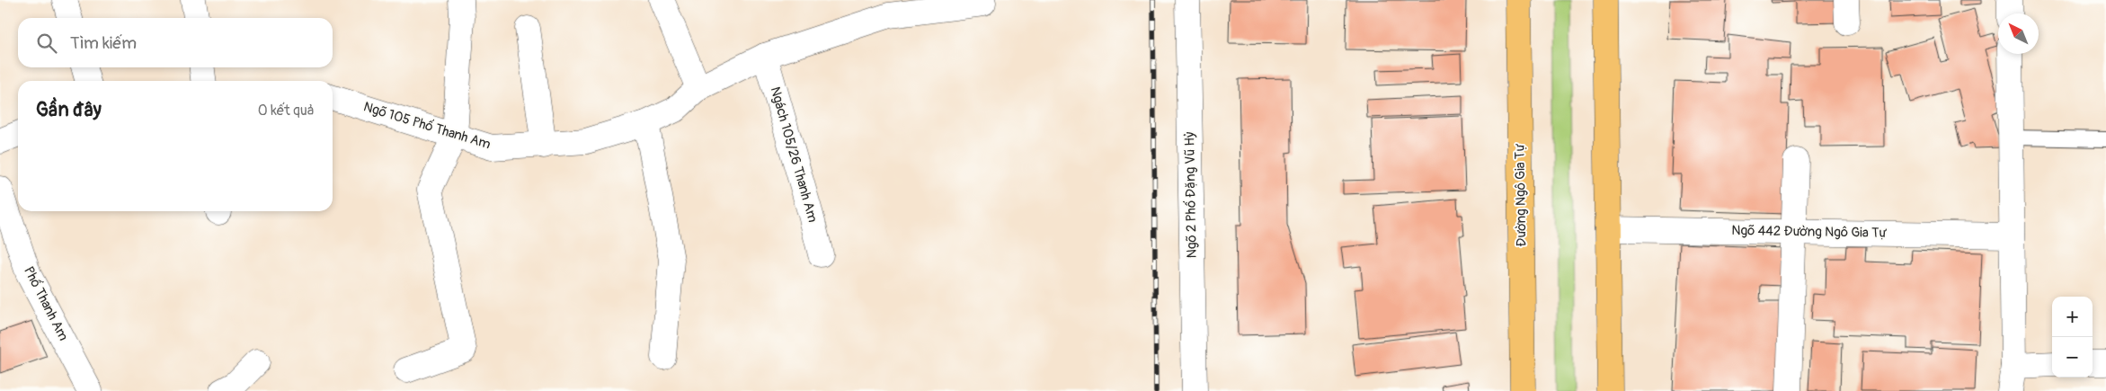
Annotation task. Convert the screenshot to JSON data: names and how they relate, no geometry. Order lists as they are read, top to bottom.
{
  "streets": {
    "main road": ["Đường Ngô Gia Tự"],
    "street": [
      "Ngõ 105 Phố Thanh Am",
      "Ngách 105/26 Thanh Am",
      "Ngõ 2 Phố Đặng Vũ Hỷ",
      "Ngõ 442 Đường Ngô Gia Tự",
      "Phố Thanh Am"
    ]
  },
  "crossings": [
    ["Ngõ 105 Phố Thanh Am", "Ngách 105/26 Thanh Am"]
  ],
  "north": "top left",
  "page": {
    "search": "Tìm kiếm",
    "heading": ["Gần đây", "0 kết quả"],
    "map_buttons": ["+", "−"]
  }
}
